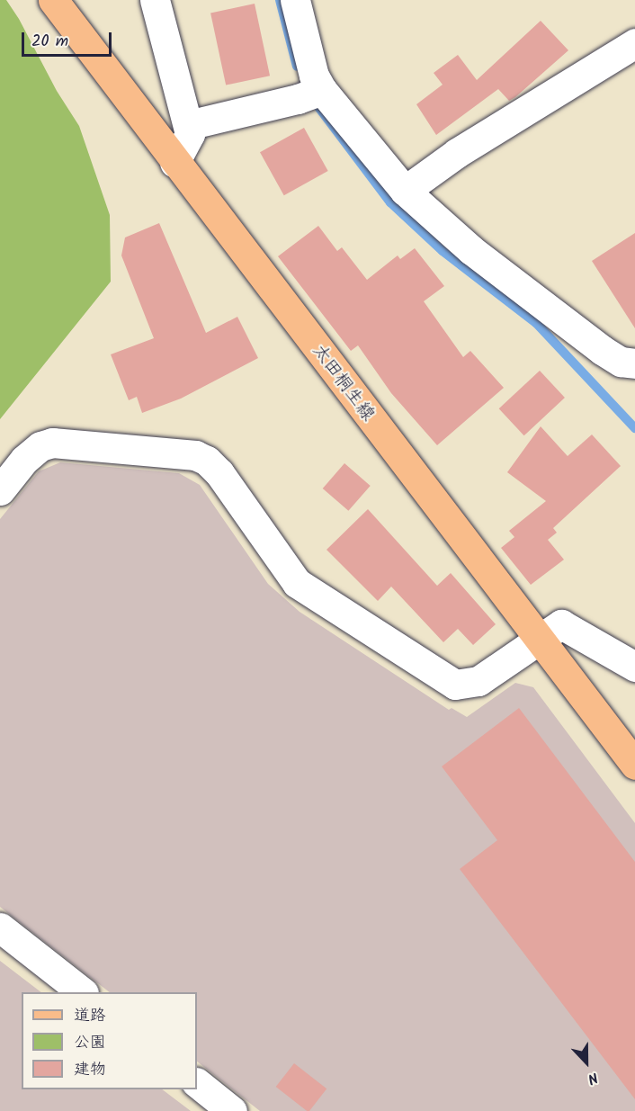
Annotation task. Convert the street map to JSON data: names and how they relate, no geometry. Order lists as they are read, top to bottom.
{
  "streets": {
    "main road": ["太田桐生線"]
  },
  "legend": ["道路", "公園", "建物"],
  "scale_bar": "20 m",
  "north": "bottom"
}
